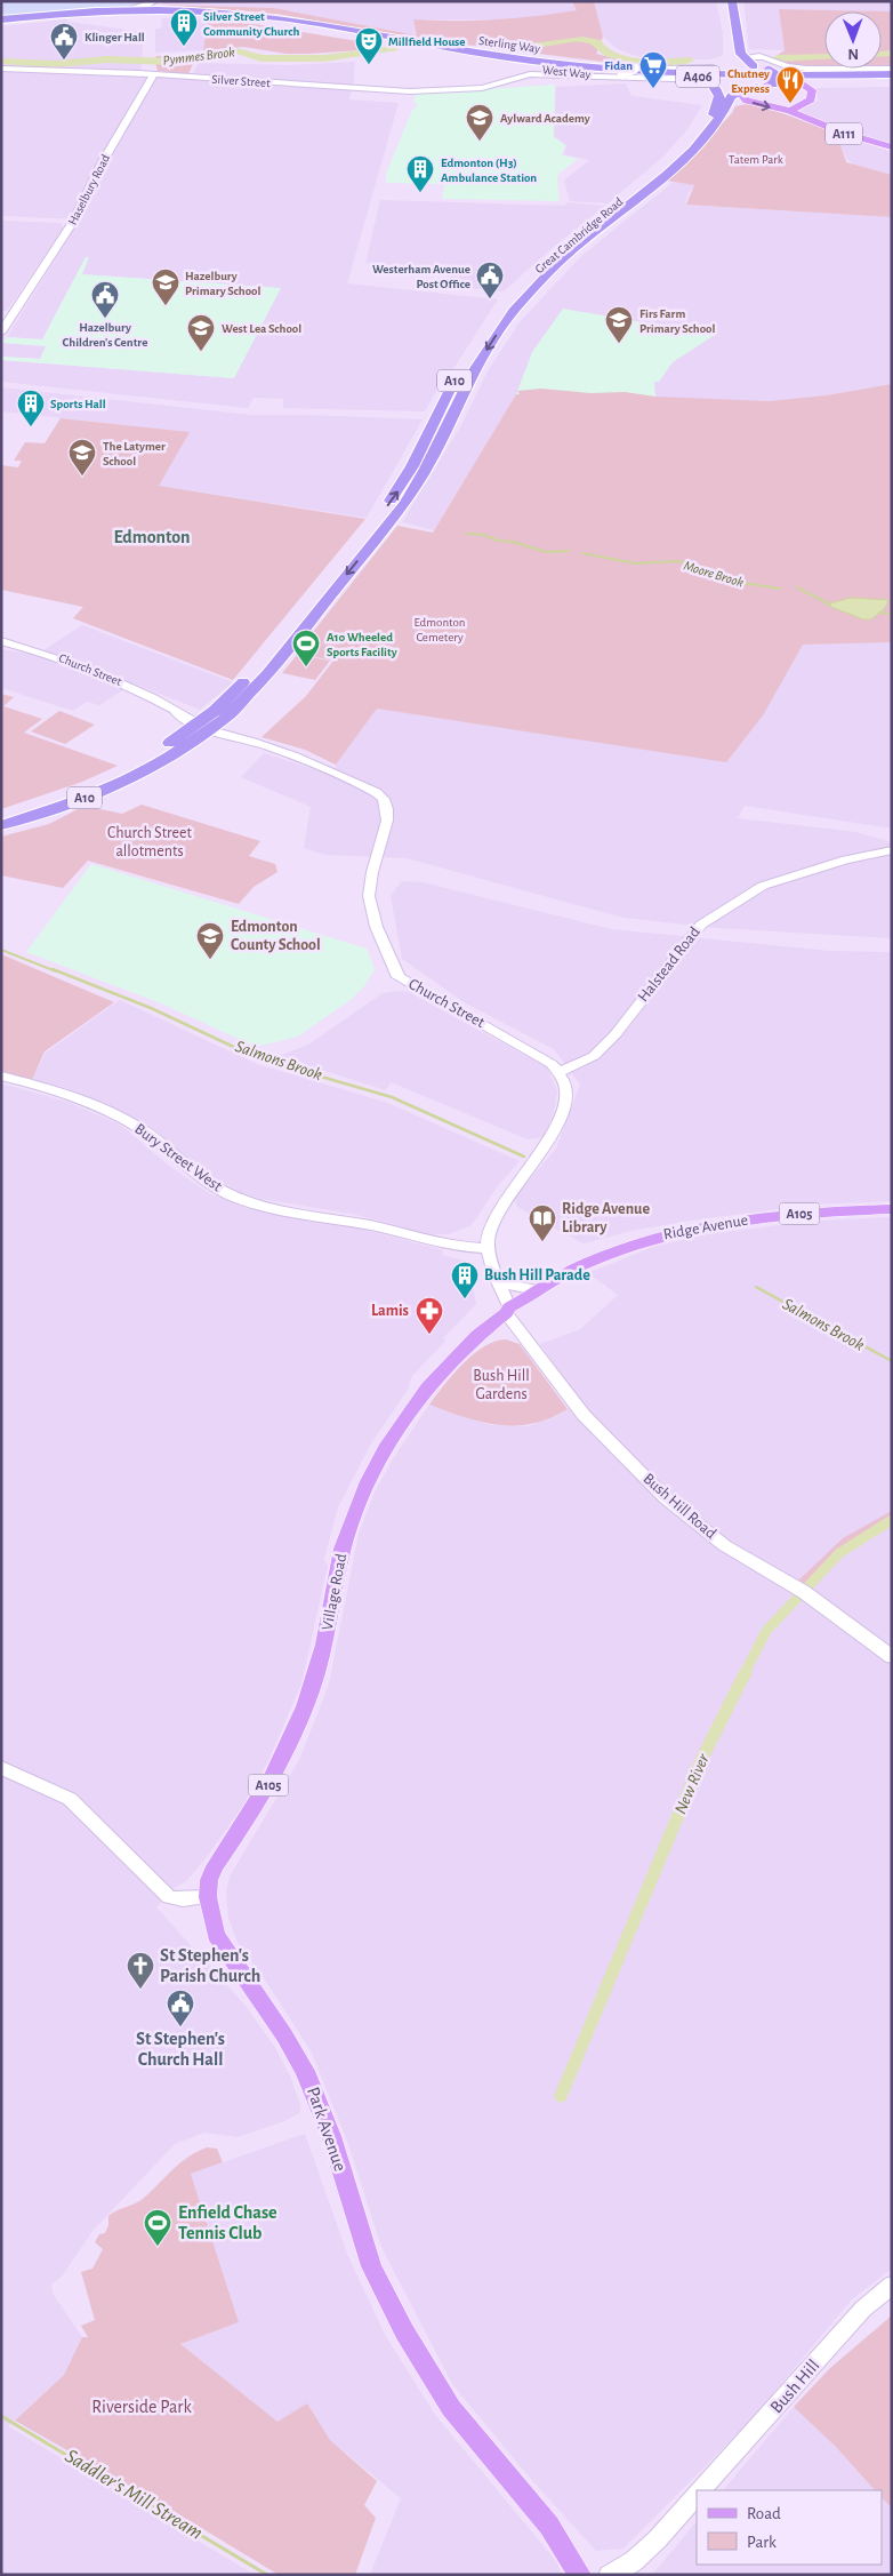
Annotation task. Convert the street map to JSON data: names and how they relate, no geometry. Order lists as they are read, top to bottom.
{
  "streets": {
    "highway": [
      "Sterling Way",
      "A406",
      "Great Cambridge Road",
      "A10"
    ],
    "main road": [
      "A111",
      "A105",
      "Ridge Avenue",
      "Village Road",
      "Park Avenue"
    ],
    "street": [
      "West Way",
      "Silver Street",
      "Haselbury Road",
      "Church Street",
      "Halstead Road",
      "Bury Street West",
      "Bush Hill Road",
      "Bush Hill"
    ]
  },
  "crossings": [
    ["Sterling Way", "West Way"],
    ["Sterling Way", "A406"],
    ["Sterling Way", "Great Cambridge Road"],
    ["West Way", "A406"],
    ["West Way", "Silver Street"],
    ["West Way", "Great Cambridge Road"],
    ["Silver Street", "Haselbury Road"],
    ["A111", "A10"],
    ["Great Cambridge Road", "A10"],
    ["A10", "Church Street"],
    ["Church Street", "Halstead Road"],
    ["Ridge Avenue", "Bush Hill Road"],
    ["Ridge Avenue", "Village Road"],
    ["Bush Hill Road", "Village Road"],
    ["Village Road", "Park Avenue"]
  ],
  "districts": ["Edmonton"],
  "water": [
    "Pymmes Brook",
    "Moore Brook",
    "Salmons Brook",
    "New River",
    "Saddler's Mill Stream"
  ],
  "parks": [
    "Tatem Park",
    "Edmonton Cemetery",
    "Church Street allotments",
    "Bush Hill Gardens",
    "Riverside Park"
  ],
  "places": {
    "building": [
      "Silver Street Community Church",
      "Edmonton (H3) Ambulance Station",
      "Sports Hall",
      "Bush Hill Parade"
    ],
    "public building": [
      "Klinger Hall",
      "Westerham Avenue Post Office",
      "Hazelbury Children's Centre",
      "St Stephen's Church Hall"
    ],
    "theatre": ["Millfield House"],
    "supermarket": ["Fidan"],
    "restaurant": ["Chutney Express"],
    "school or university": [
      "Aylward Academy",
      "Hazelbury Primary School",
      "Firs Farm Primary School",
      "West Lea School",
      "The Latymer School",
      "Edmonton County School"
    ],
    "sports": ["A10 Wheeled Sports Facility", "Enfield Chase Tennis Club"],
    "library": ["Ridge Avenue Library"],
    "pharmacy": ["Lamis"],
    "church": ["St Stephen's Parish Church"]
  },
  "legend": ["Road", "Park"],
  "north": "bottom"
}
